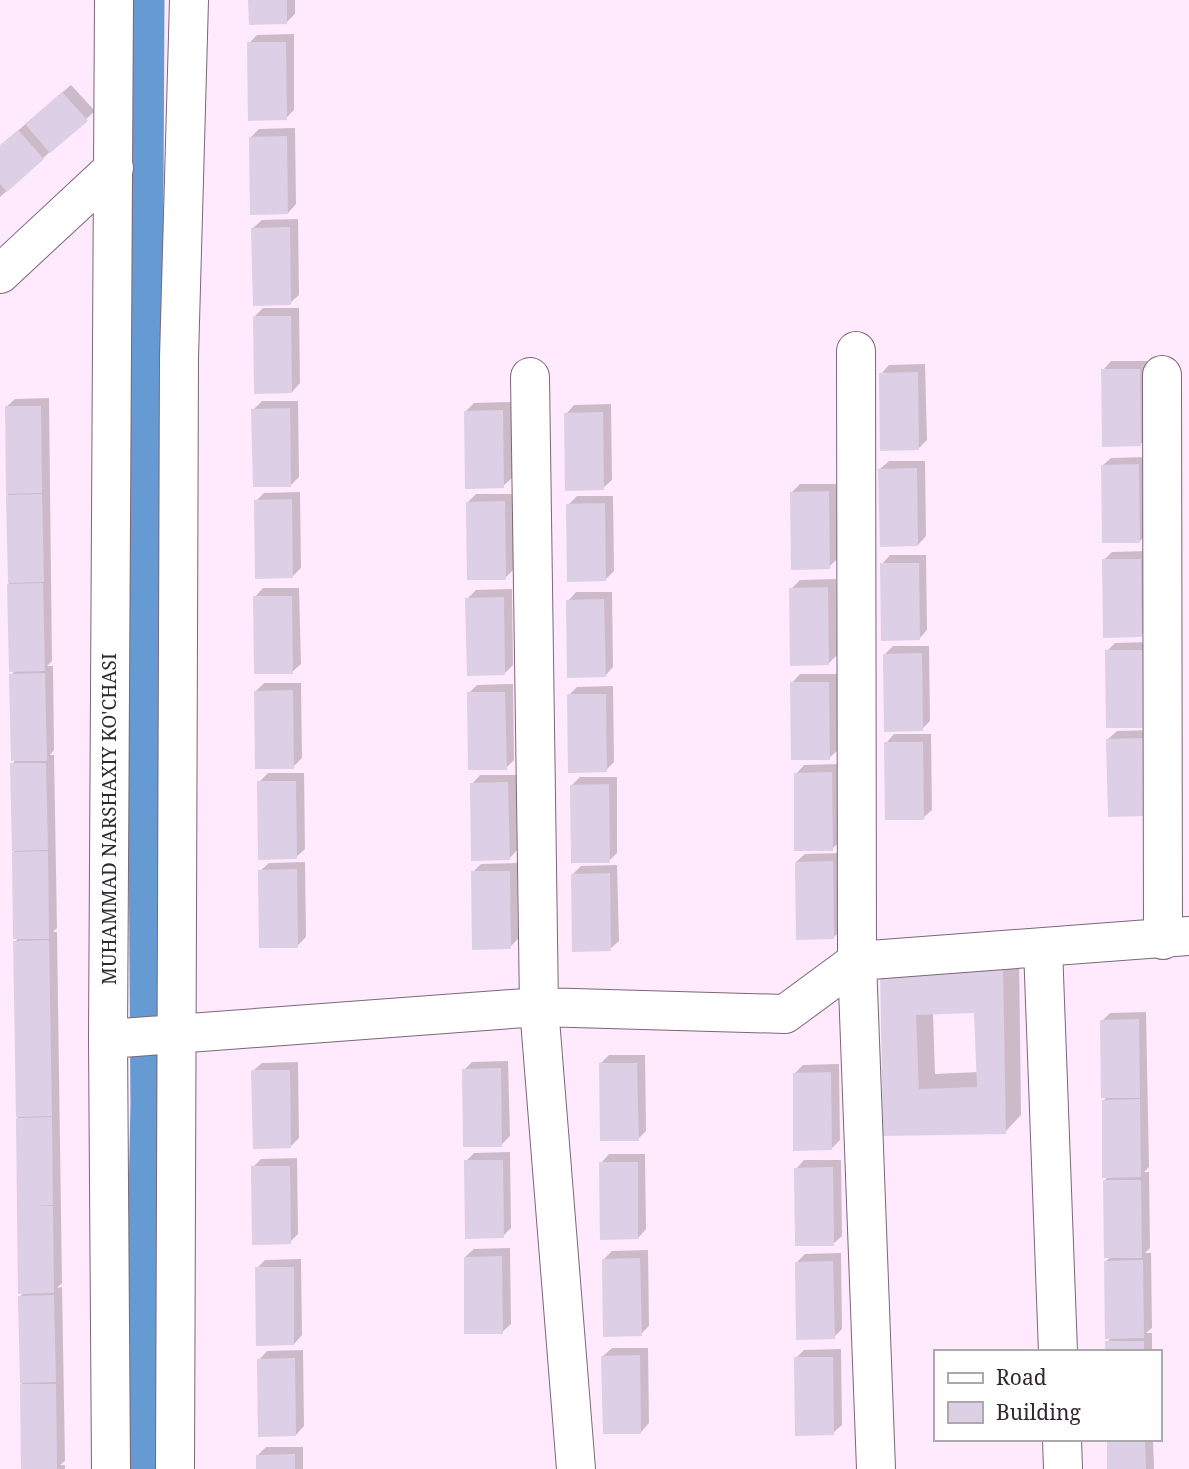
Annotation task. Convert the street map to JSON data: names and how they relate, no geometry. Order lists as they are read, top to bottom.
{
  "streets": {
    "street": ["MUHAMMAD NARSHAXIY KO'CHASI"]
  },
  "legend": ["Road", "Building"]
}
